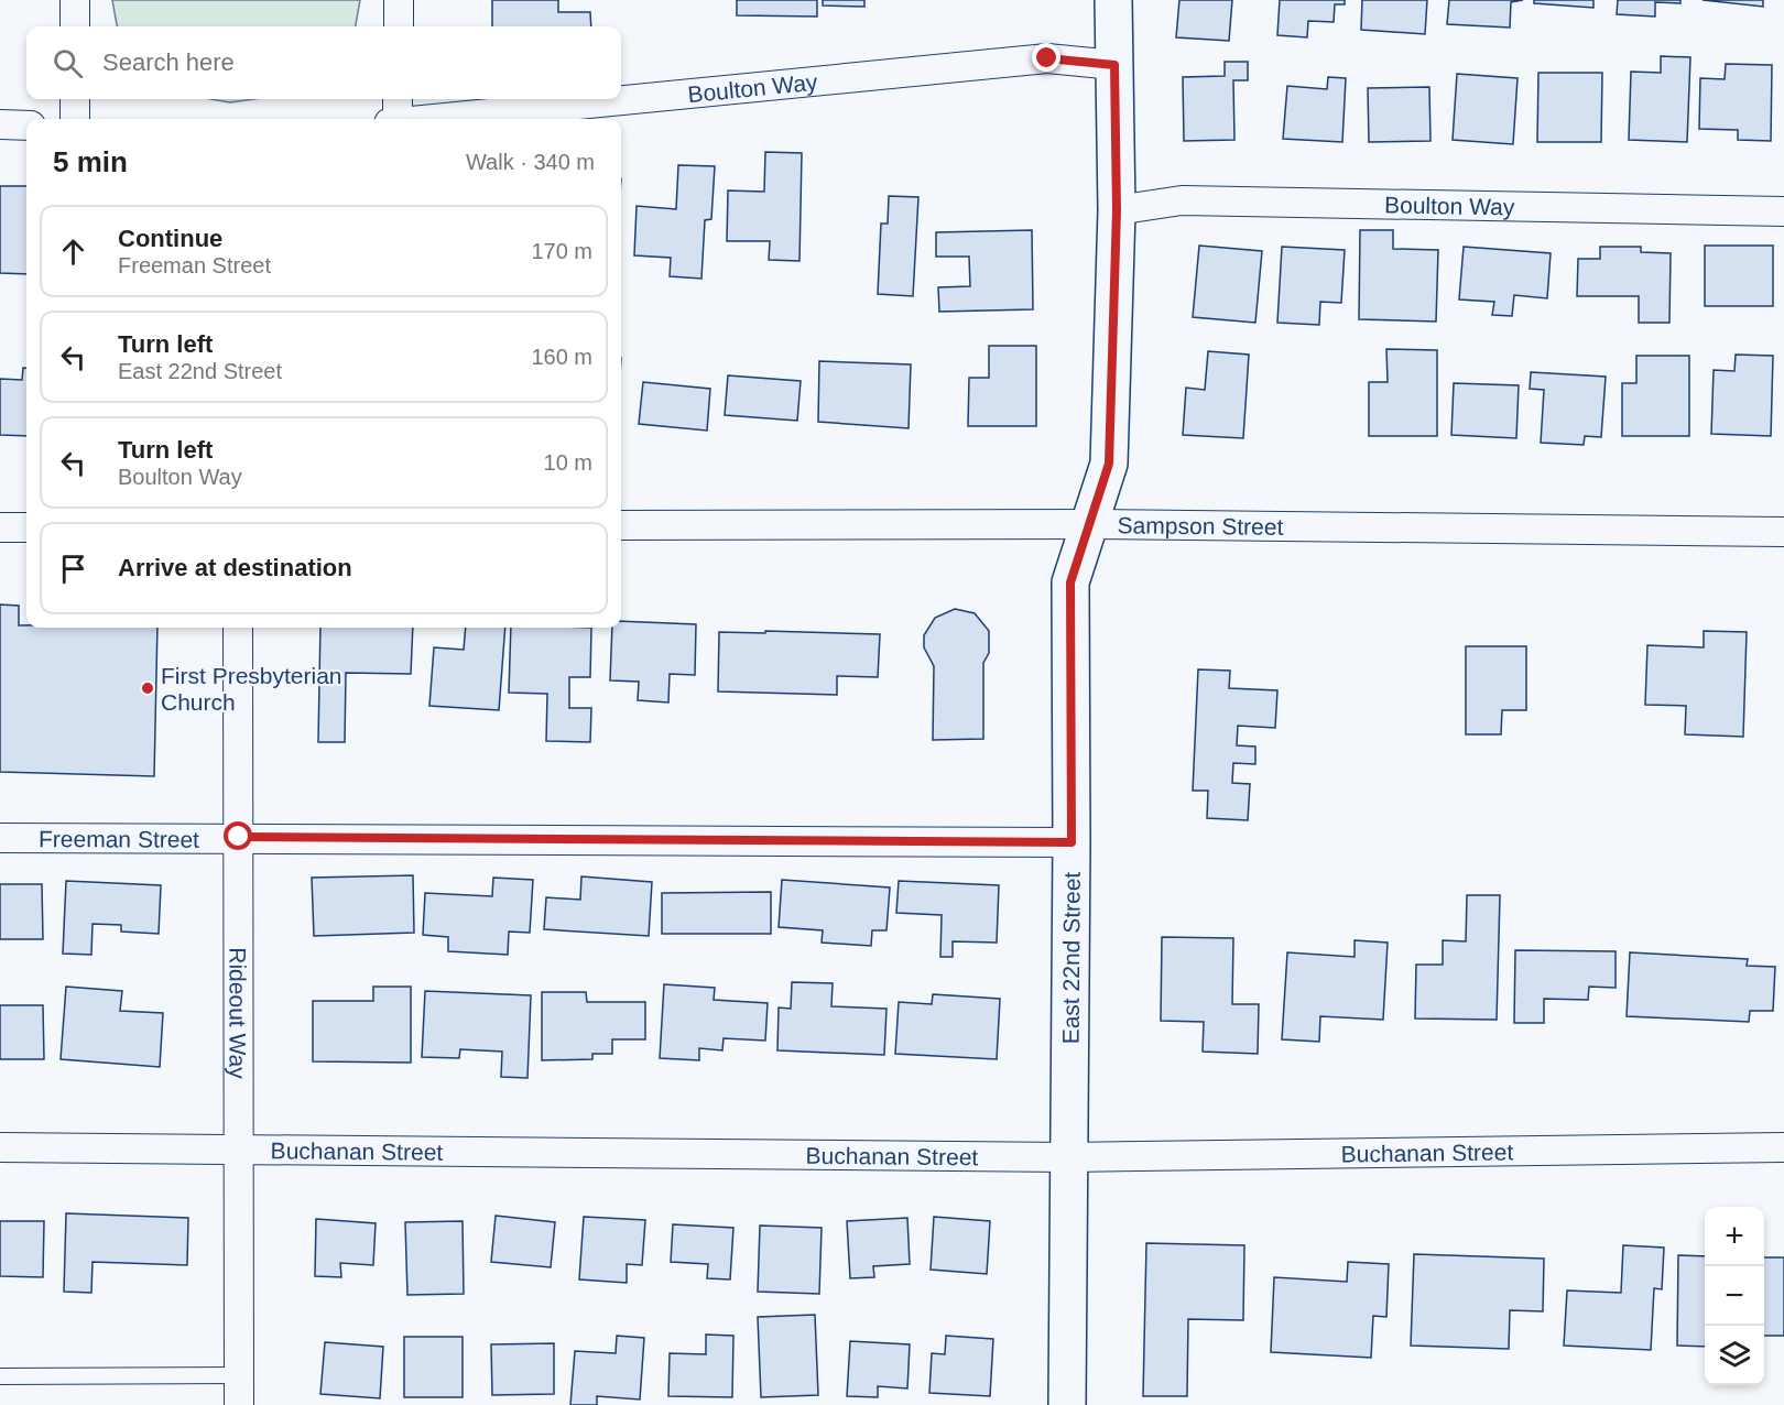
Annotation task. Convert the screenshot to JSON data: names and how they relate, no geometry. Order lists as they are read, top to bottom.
{
  "streets": {
    "street": [
      "Boulton Way",
      "Sampson Street",
      "Freeman Street",
      "East 22nd Street",
      "Rideout Way",
      "Buchanan Street"
    ]
  },
  "crossings": [
    ["Boulton Way", "East 22nd Street"],
    ["Sampson Street", "East 22nd Street"],
    ["Freeman Street", "East 22nd Street"],
    ["Freeman Street", "Rideout Way"],
    ["East 22nd Street", "Buchanan Street"],
    ["Rideout Way", "Buchanan Street"]
  ],
  "places": ["First Presbyterian Church"],
  "page": {
    "search": "Search here",
    "heading": ["5 min", "Walk · 340 m"],
    "list": [
      ["Continue", "Freeman Street", "170 m"],
      ["Turn left", "East 22nd Street", "160 m"],
      ["Turn left", "Boulton Way", "10 m"],
      "Arrive at destination"
    ],
    "map_buttons": ["+", "−"]
  }
}
